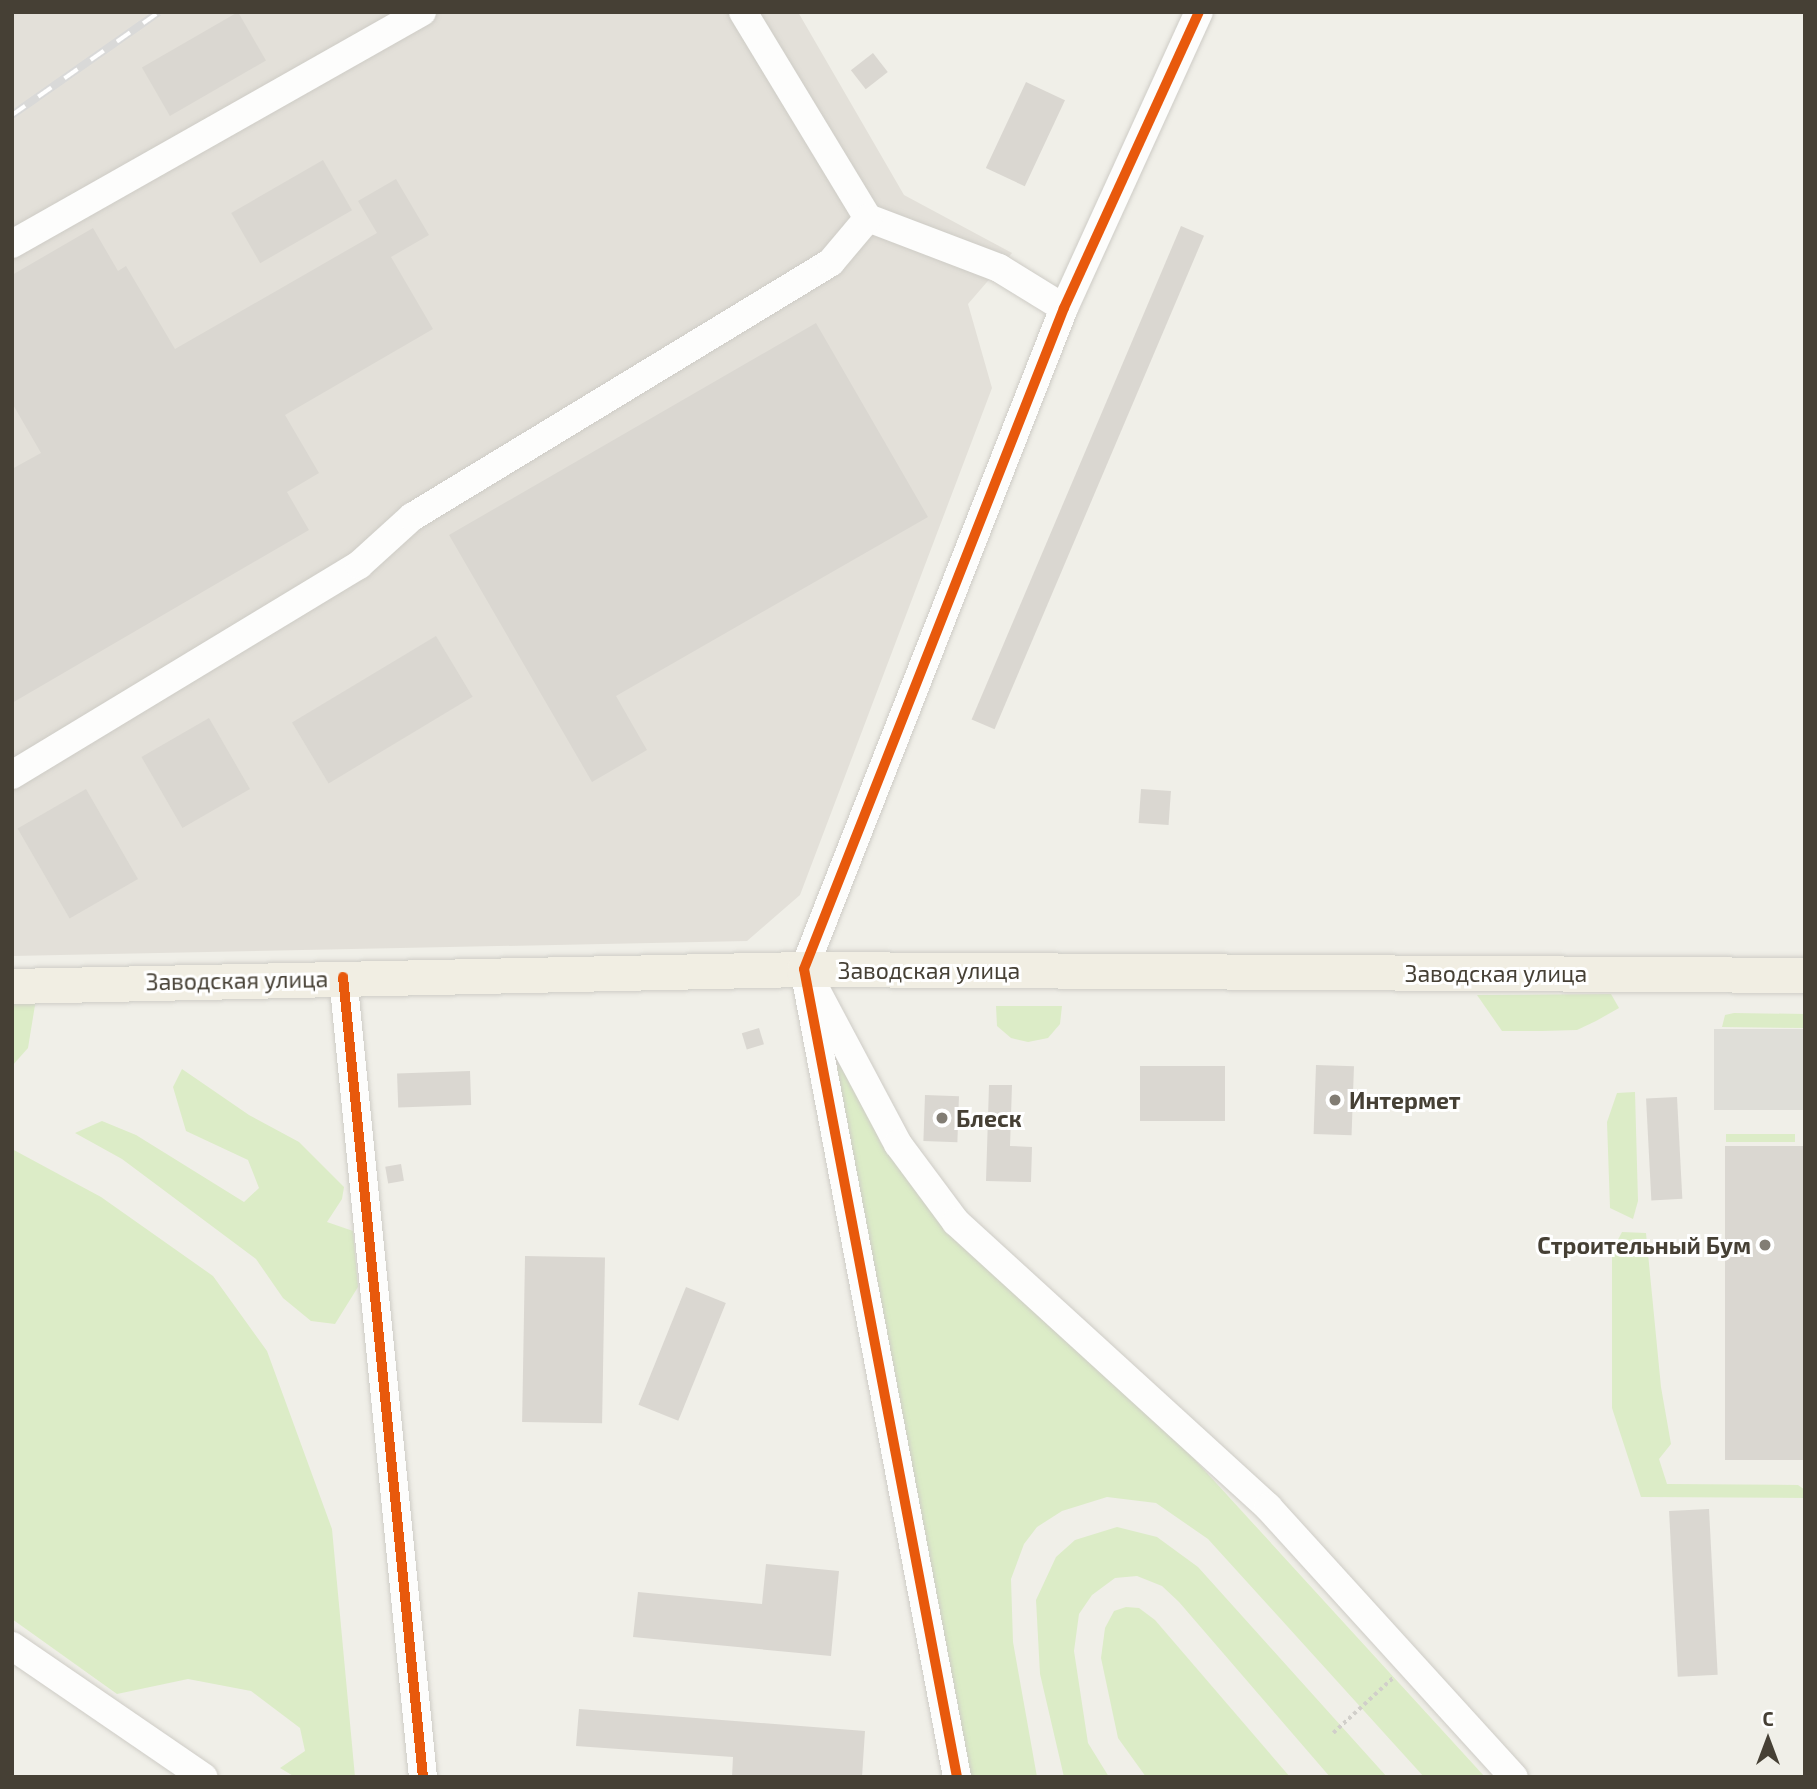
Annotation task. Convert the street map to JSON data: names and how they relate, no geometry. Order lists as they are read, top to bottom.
{
  "streets": {
    "main road": ["Заводская улица"]
  },
  "places": ["Интермет", "Блеск", "Строительный Бум"],
  "north": "top"
}
